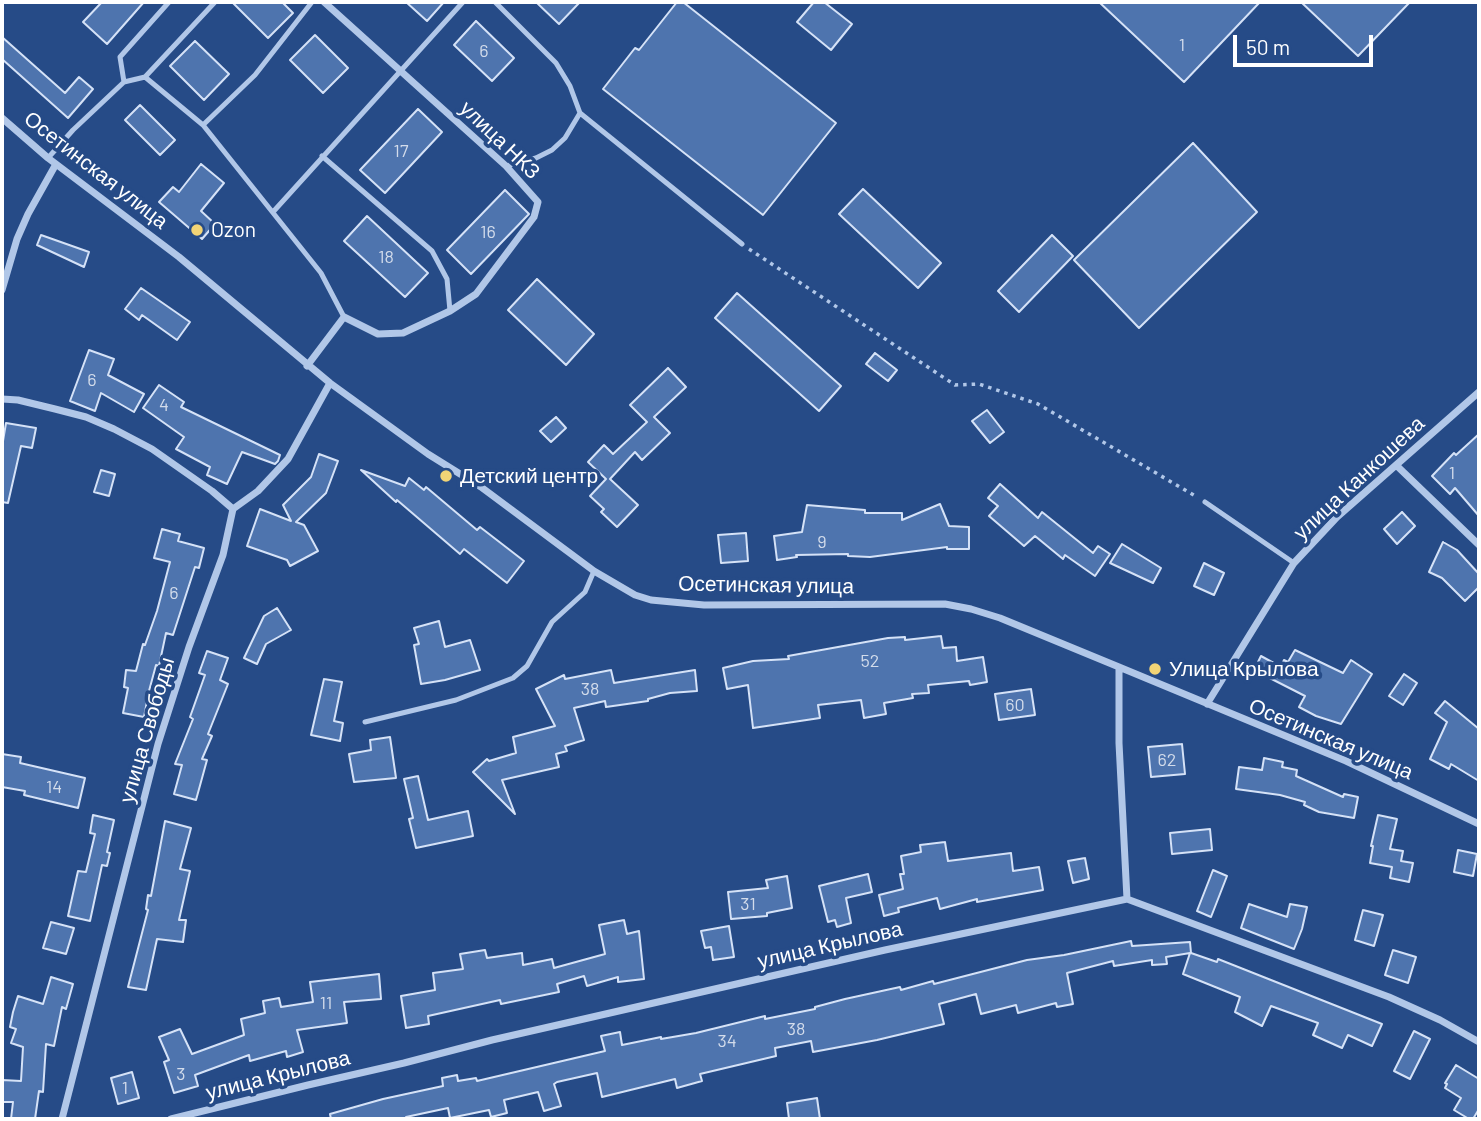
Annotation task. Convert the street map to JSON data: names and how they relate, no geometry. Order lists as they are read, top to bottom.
{
  "streets": {
    "street": [
      "улица НКЗ",
      "Осетинская улица",
      "улица Канкошева",
      "улица Свободы",
      "улица Крылова"
    ]
  },
  "crossings": [
    ["Осетинская улица", "улица Канкошева"]
  ],
  "places": ["Ozon", "Детский центр", "Улица Крылова"],
  "house_numbers": [
    "1",
    "6",
    "17",
    "16",
    "18",
    "6",
    "4",
    "1",
    "9",
    "6",
    "52",
    "38",
    "60",
    "62",
    "14",
    "31",
    "11",
    "38",
    "34",
    "3",
    "1"
  ],
  "scale_bar": "50 m"
}
